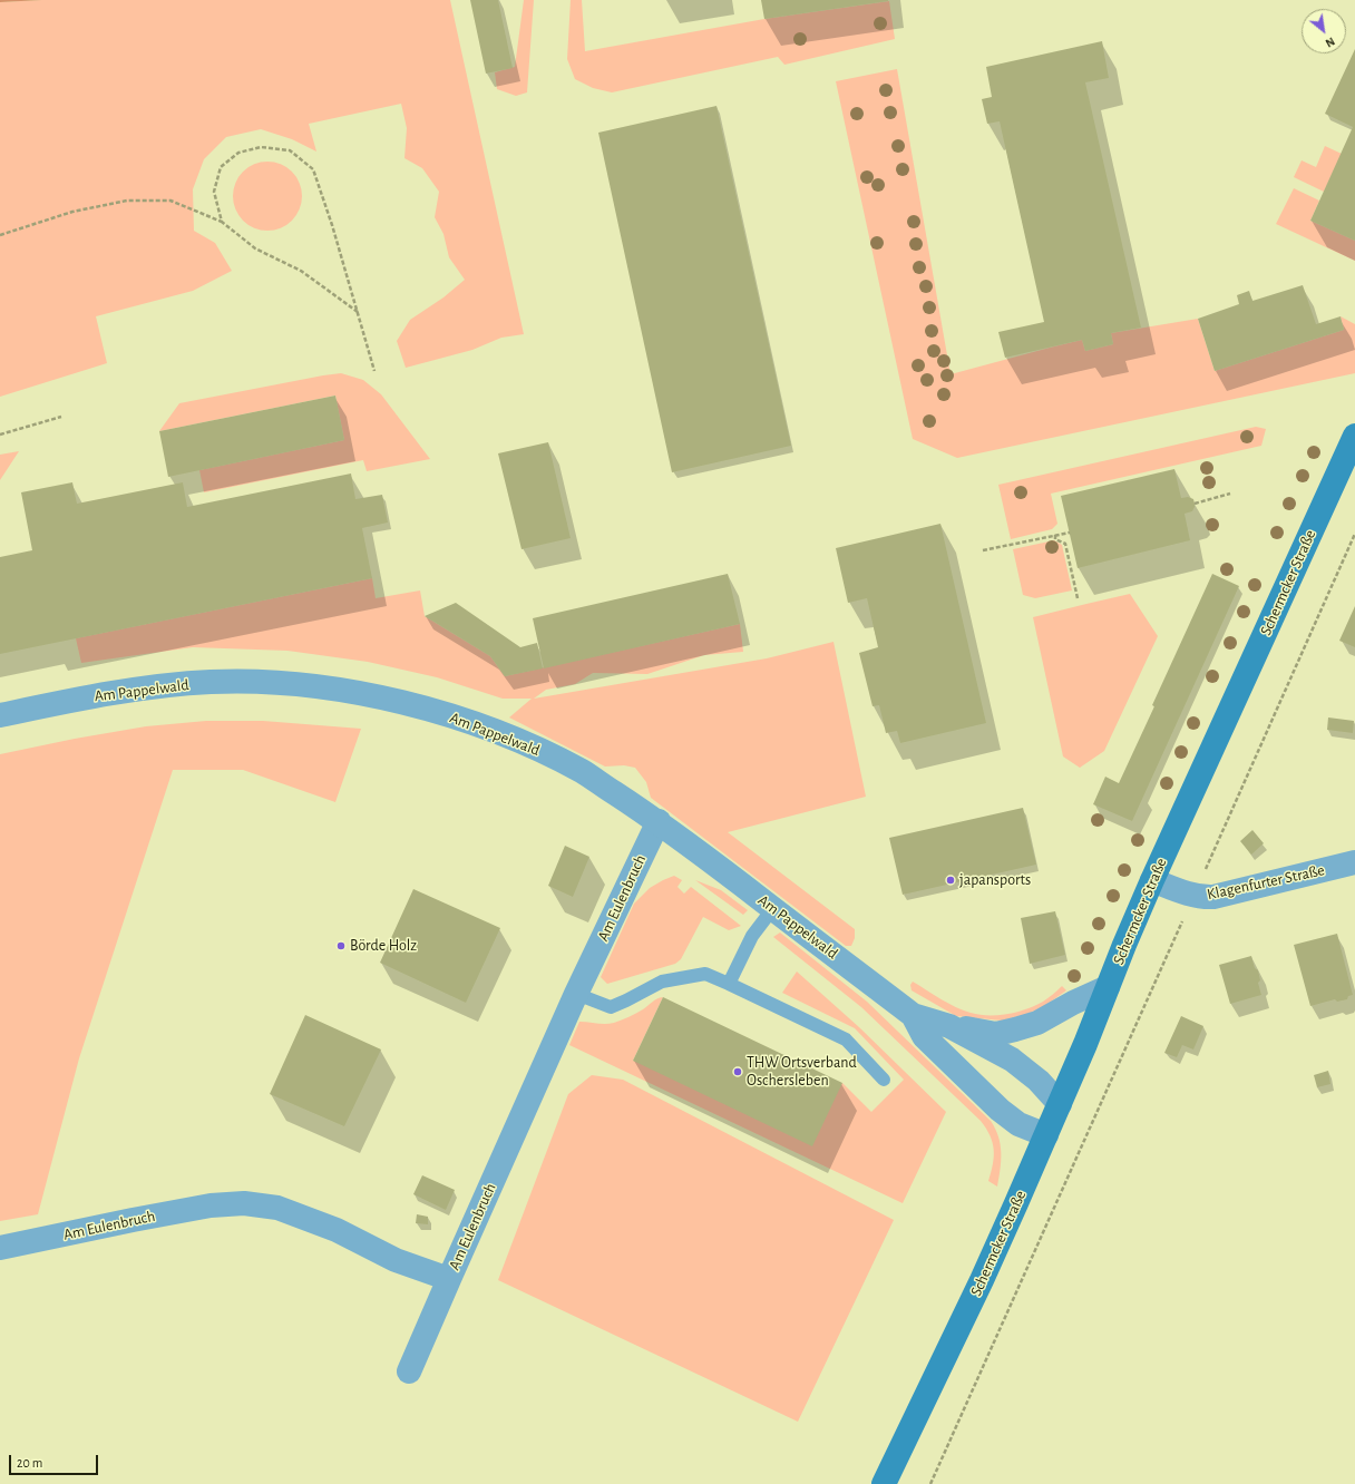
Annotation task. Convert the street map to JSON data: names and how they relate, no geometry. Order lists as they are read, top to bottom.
{
  "streets": {
    "main road": ["Schermcker Straße"],
    "street": ["Am Pappelwald", "Klagenfurter Straße", "Am Eulenbruch"]
  },
  "crossings": [
    ["Schermcker Straße", "Am Pappelwald"],
    ["Schermcker Straße", "Klagenfurter Straße"],
    ["Am Pappelwald", "Am Eulenbruch"]
  ],
  "places": ["japansports", "Börde Holz", "THW Ortsverband Oschersleben"],
  "scale_bar": "20 m",
  "north": "bottom right"
}
